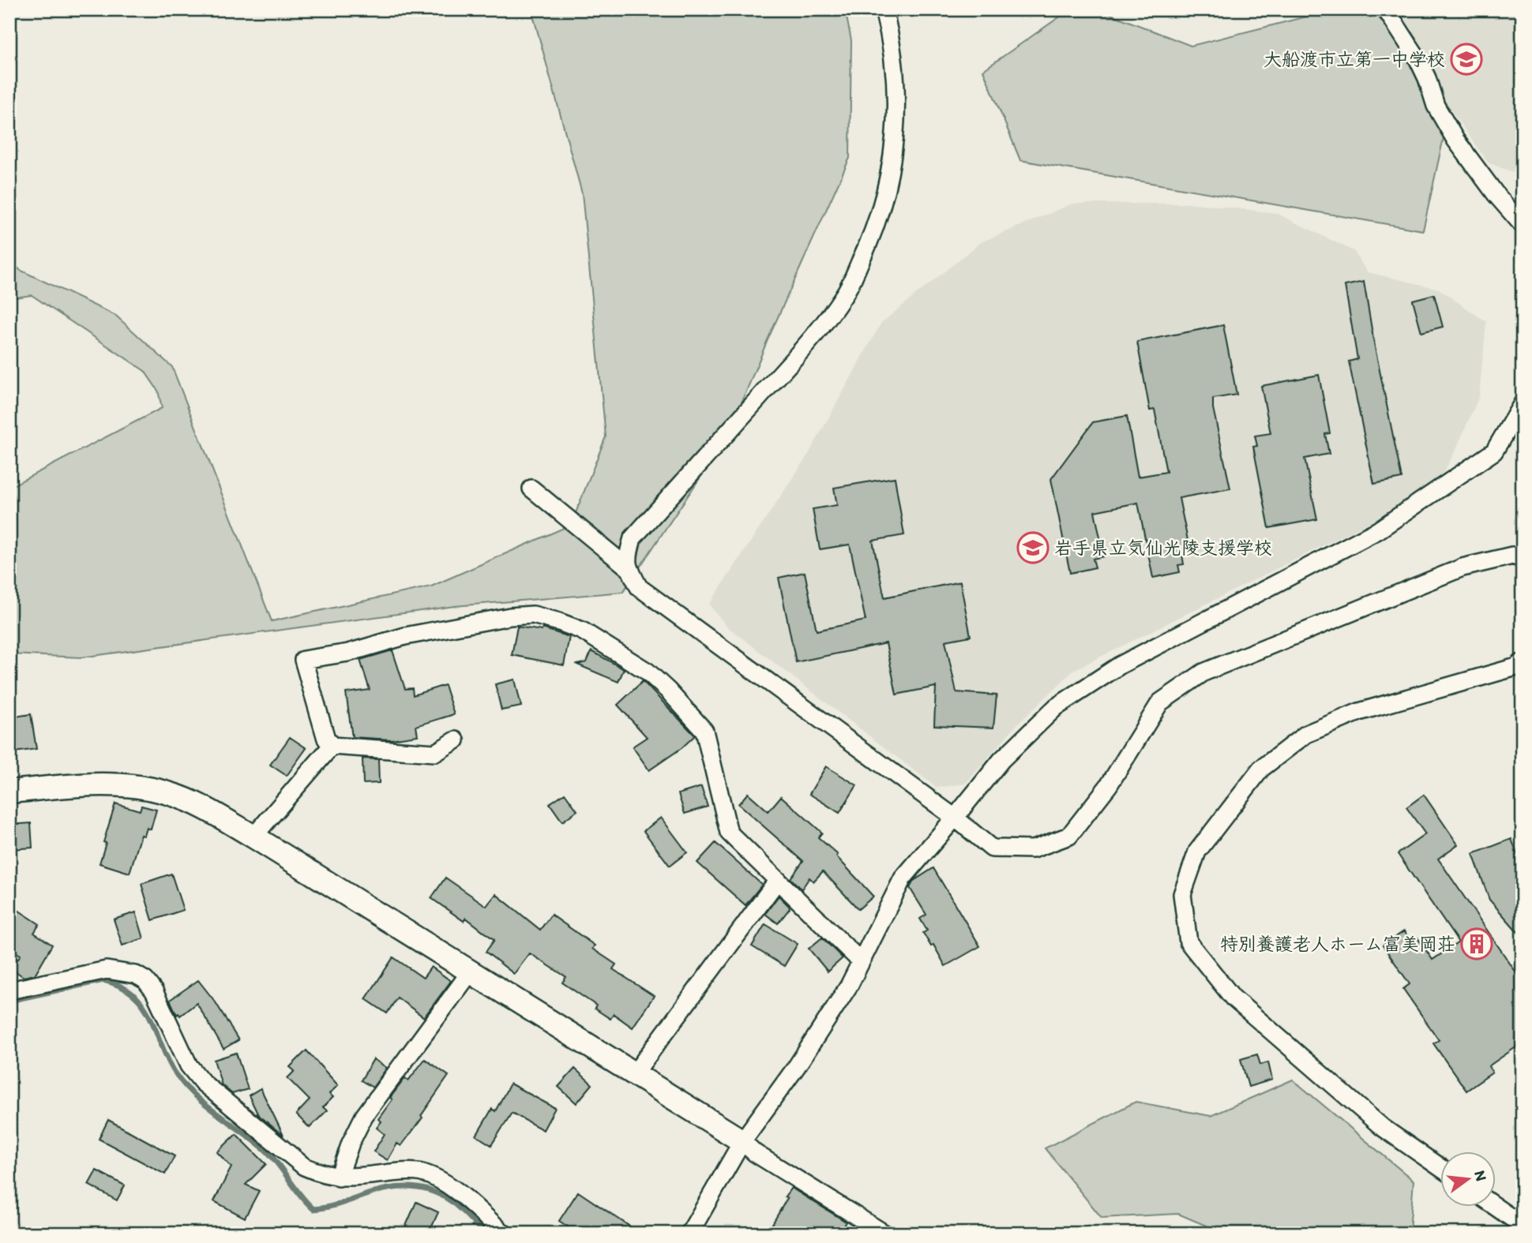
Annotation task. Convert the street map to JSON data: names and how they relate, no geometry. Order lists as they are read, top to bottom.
{
  "places": {
    "school or university": ["大船渡市立第一中学校", "岩手県立気仙光陵支援学校"],
    "building": ["特別養護老人ホーム富美岡荘"]
  },
  "north": "right"
}
